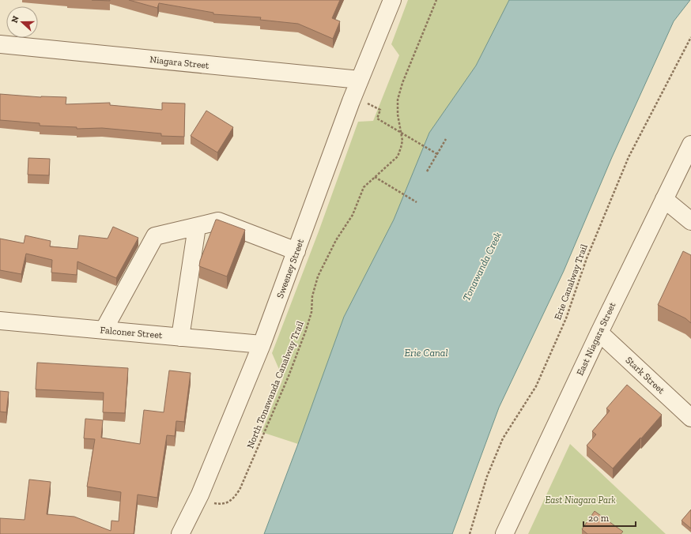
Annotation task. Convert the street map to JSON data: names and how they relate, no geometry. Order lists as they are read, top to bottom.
{
  "streets": {
    "street": [
      "Niagara Street",
      "Sweeney Street",
      "Falconer Street",
      "East Niagara Street",
      "Stark Street"
    ],
    "path": ["Erie Canalway Trail", "North Tonawanda Canalway Trail"]
  },
  "crossings": [
    ["Niagara Street", "Sweeney Street"],
    ["Sweeney Street", "Falconer Street"],
    ["East Niagara Street", "Stark Street"]
  ],
  "water": ["Tonawanda Creek", "Erie Canal"],
  "parks": ["East Niagara Park"],
  "scale_bar": "20 m",
  "north": "left"
}
